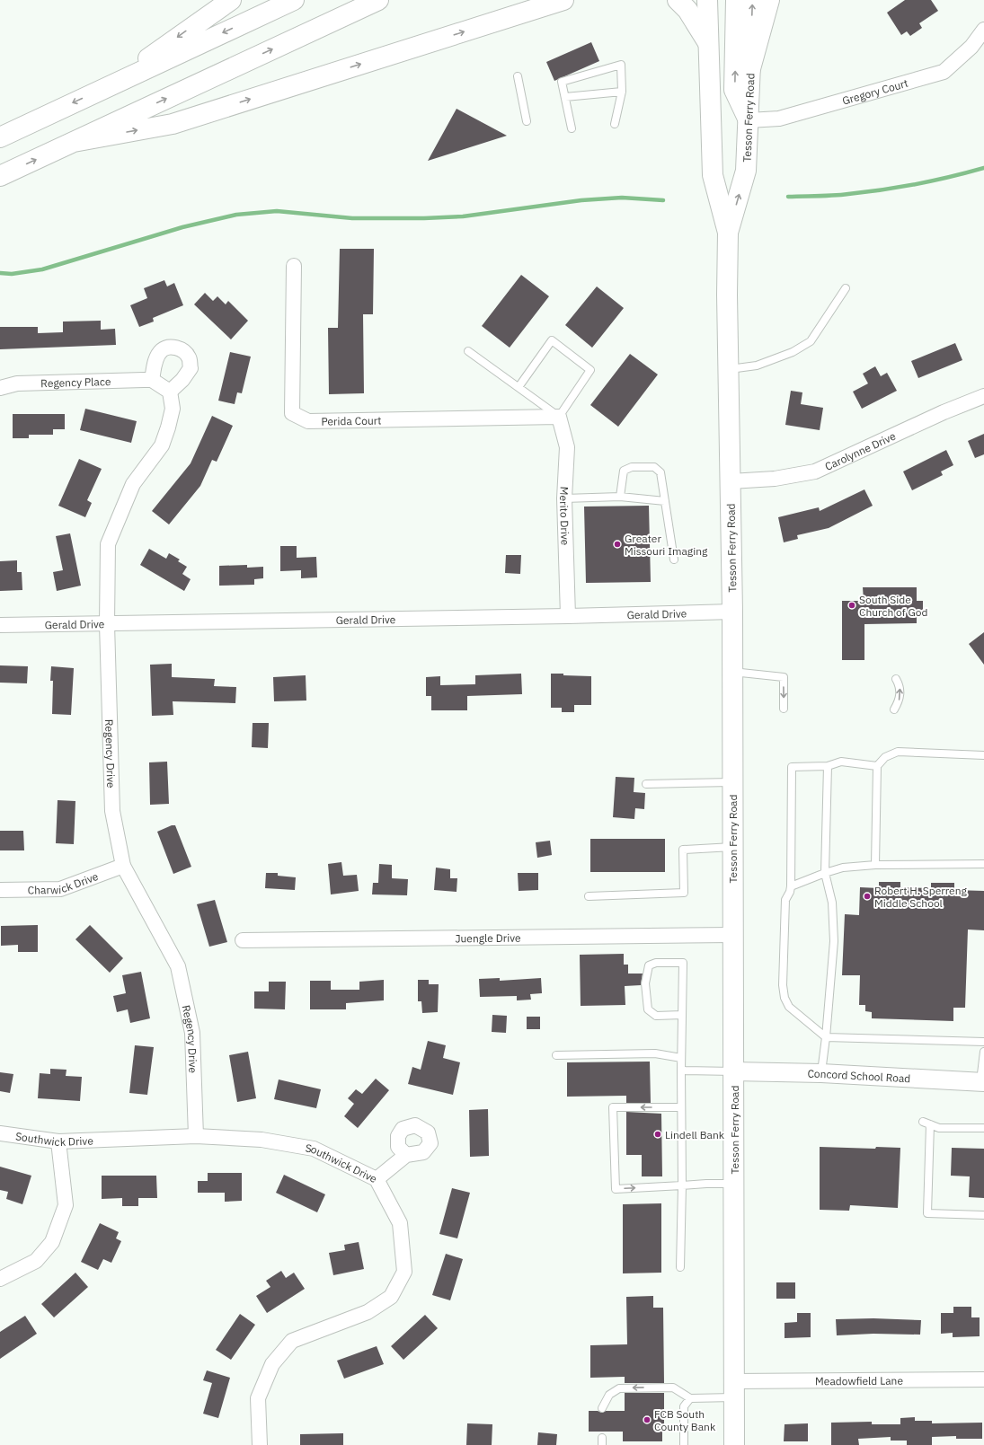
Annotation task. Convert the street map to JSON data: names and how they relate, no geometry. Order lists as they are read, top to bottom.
{
  "streets": {
    "main road": ["Tesson Ferry Road"],
    "street": [
      "Gregory Court",
      "Regency Place",
      "Perida Court",
      "Carolynne Drive",
      "Merito Drive",
      "Gerald Drive",
      "Regency Drive",
      "Charwick Drive",
      "Juengle Drive",
      "Concord School Road",
      "Southwick Drive",
      "Meadowfield Lane"
    ]
  },
  "crossings": [
    ["Gregory Court", "Tesson Ferry Road"],
    ["Tesson Ferry Road", "Carolynne Drive"],
    ["Tesson Ferry Road", "Gerald Drive"],
    ["Tesson Ferry Road", "Juengle Drive"],
    ["Tesson Ferry Road", "Concord School Road"],
    ["Tesson Ferry Road", "Meadowfield Lane"],
    ["Regency Place", "Regency Drive"],
    ["Perida Court", "Merito Drive"],
    ["Merito Drive", "Gerald Drive"],
    ["Gerald Drive", "Regency Drive"],
    ["Regency Drive", "Charwick Drive"],
    ["Regency Drive", "Southwick Drive"]
  ],
  "places": [
    "Greater Missouri Imaging",
    "South Side Church of God",
    "Robert H. Sperreng Middle School",
    "Lindell Bank",
    "FCB South County Bank"
  ]
}
